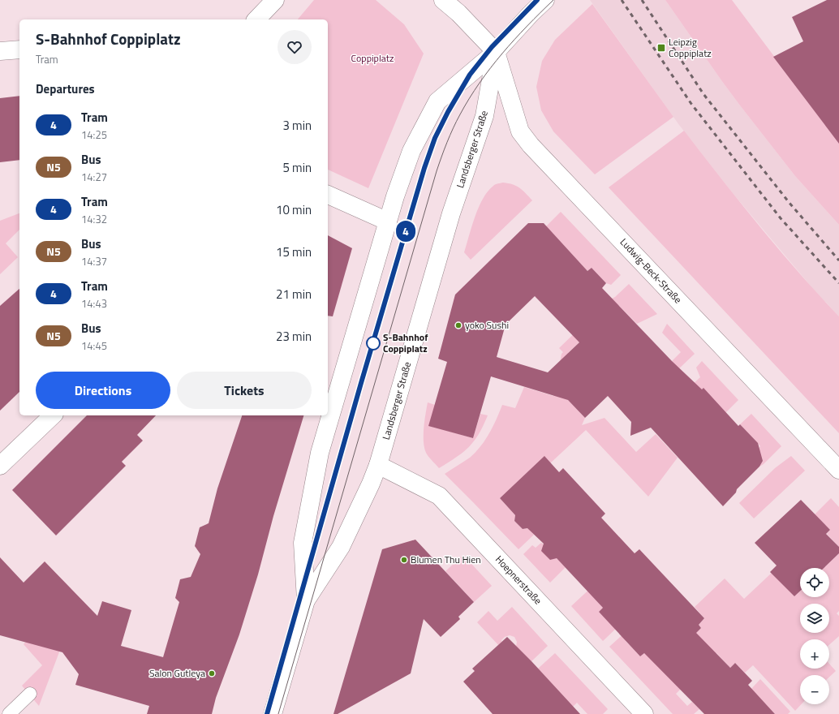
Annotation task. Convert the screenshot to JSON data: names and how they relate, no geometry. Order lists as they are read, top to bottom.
{
  "streets": {
    "main road": ["Landsberger Straße", "Ludwig-Beck-Straße", "Hoepnerstraße"]
  },
  "crossings": [
    ["Landsberger Straße", "Ludwig-Beck-Straße"],
    ["Landsberger Straße", "Hoepnerstraße"]
  ],
  "parks": ["Coppiplatz"],
  "places": {
    "transit": ["Leipzig Coppiplatz"],
    "other": [
      "yoko Sushi",
      "S-Bahnhof Coppiplatz",
      "Blumen Thu Hien",
      "Salon Gutleya"
    ]
  },
  "lines": ["tram line 4"],
  "page": {
    "on_map": "4",
    "heading": [
      ["S-Bahnhof Coppiplatz", "Tram"],
      "Departures"
    ],
    "list": [
      {
        "mark": "4",
        "name": "Tram",
        "note": "14:25",
        "value": "3 min"
      },
      {
        "mark": "N5",
        "name": "Bus",
        "note": "14:27",
        "value": "5 min"
      },
      {
        "mark": "4",
        "name": "Tram",
        "note": "14:32",
        "value": "10 min"
      },
      {
        "mark": "N5",
        "name": "Bus",
        "note": "14:37",
        "value": "15 min"
      },
      {
        "mark": "4",
        "name": "Tram",
        "note": "14:43",
        "value": "21 min"
      },
      {
        "mark": "N5",
        "name": "Bus",
        "note": "14:45",
        "value": "23 min"
      }
    ],
    "buttons": ["Directions", "Tickets"],
    "map_buttons": ["+", "−"]
  }
}
